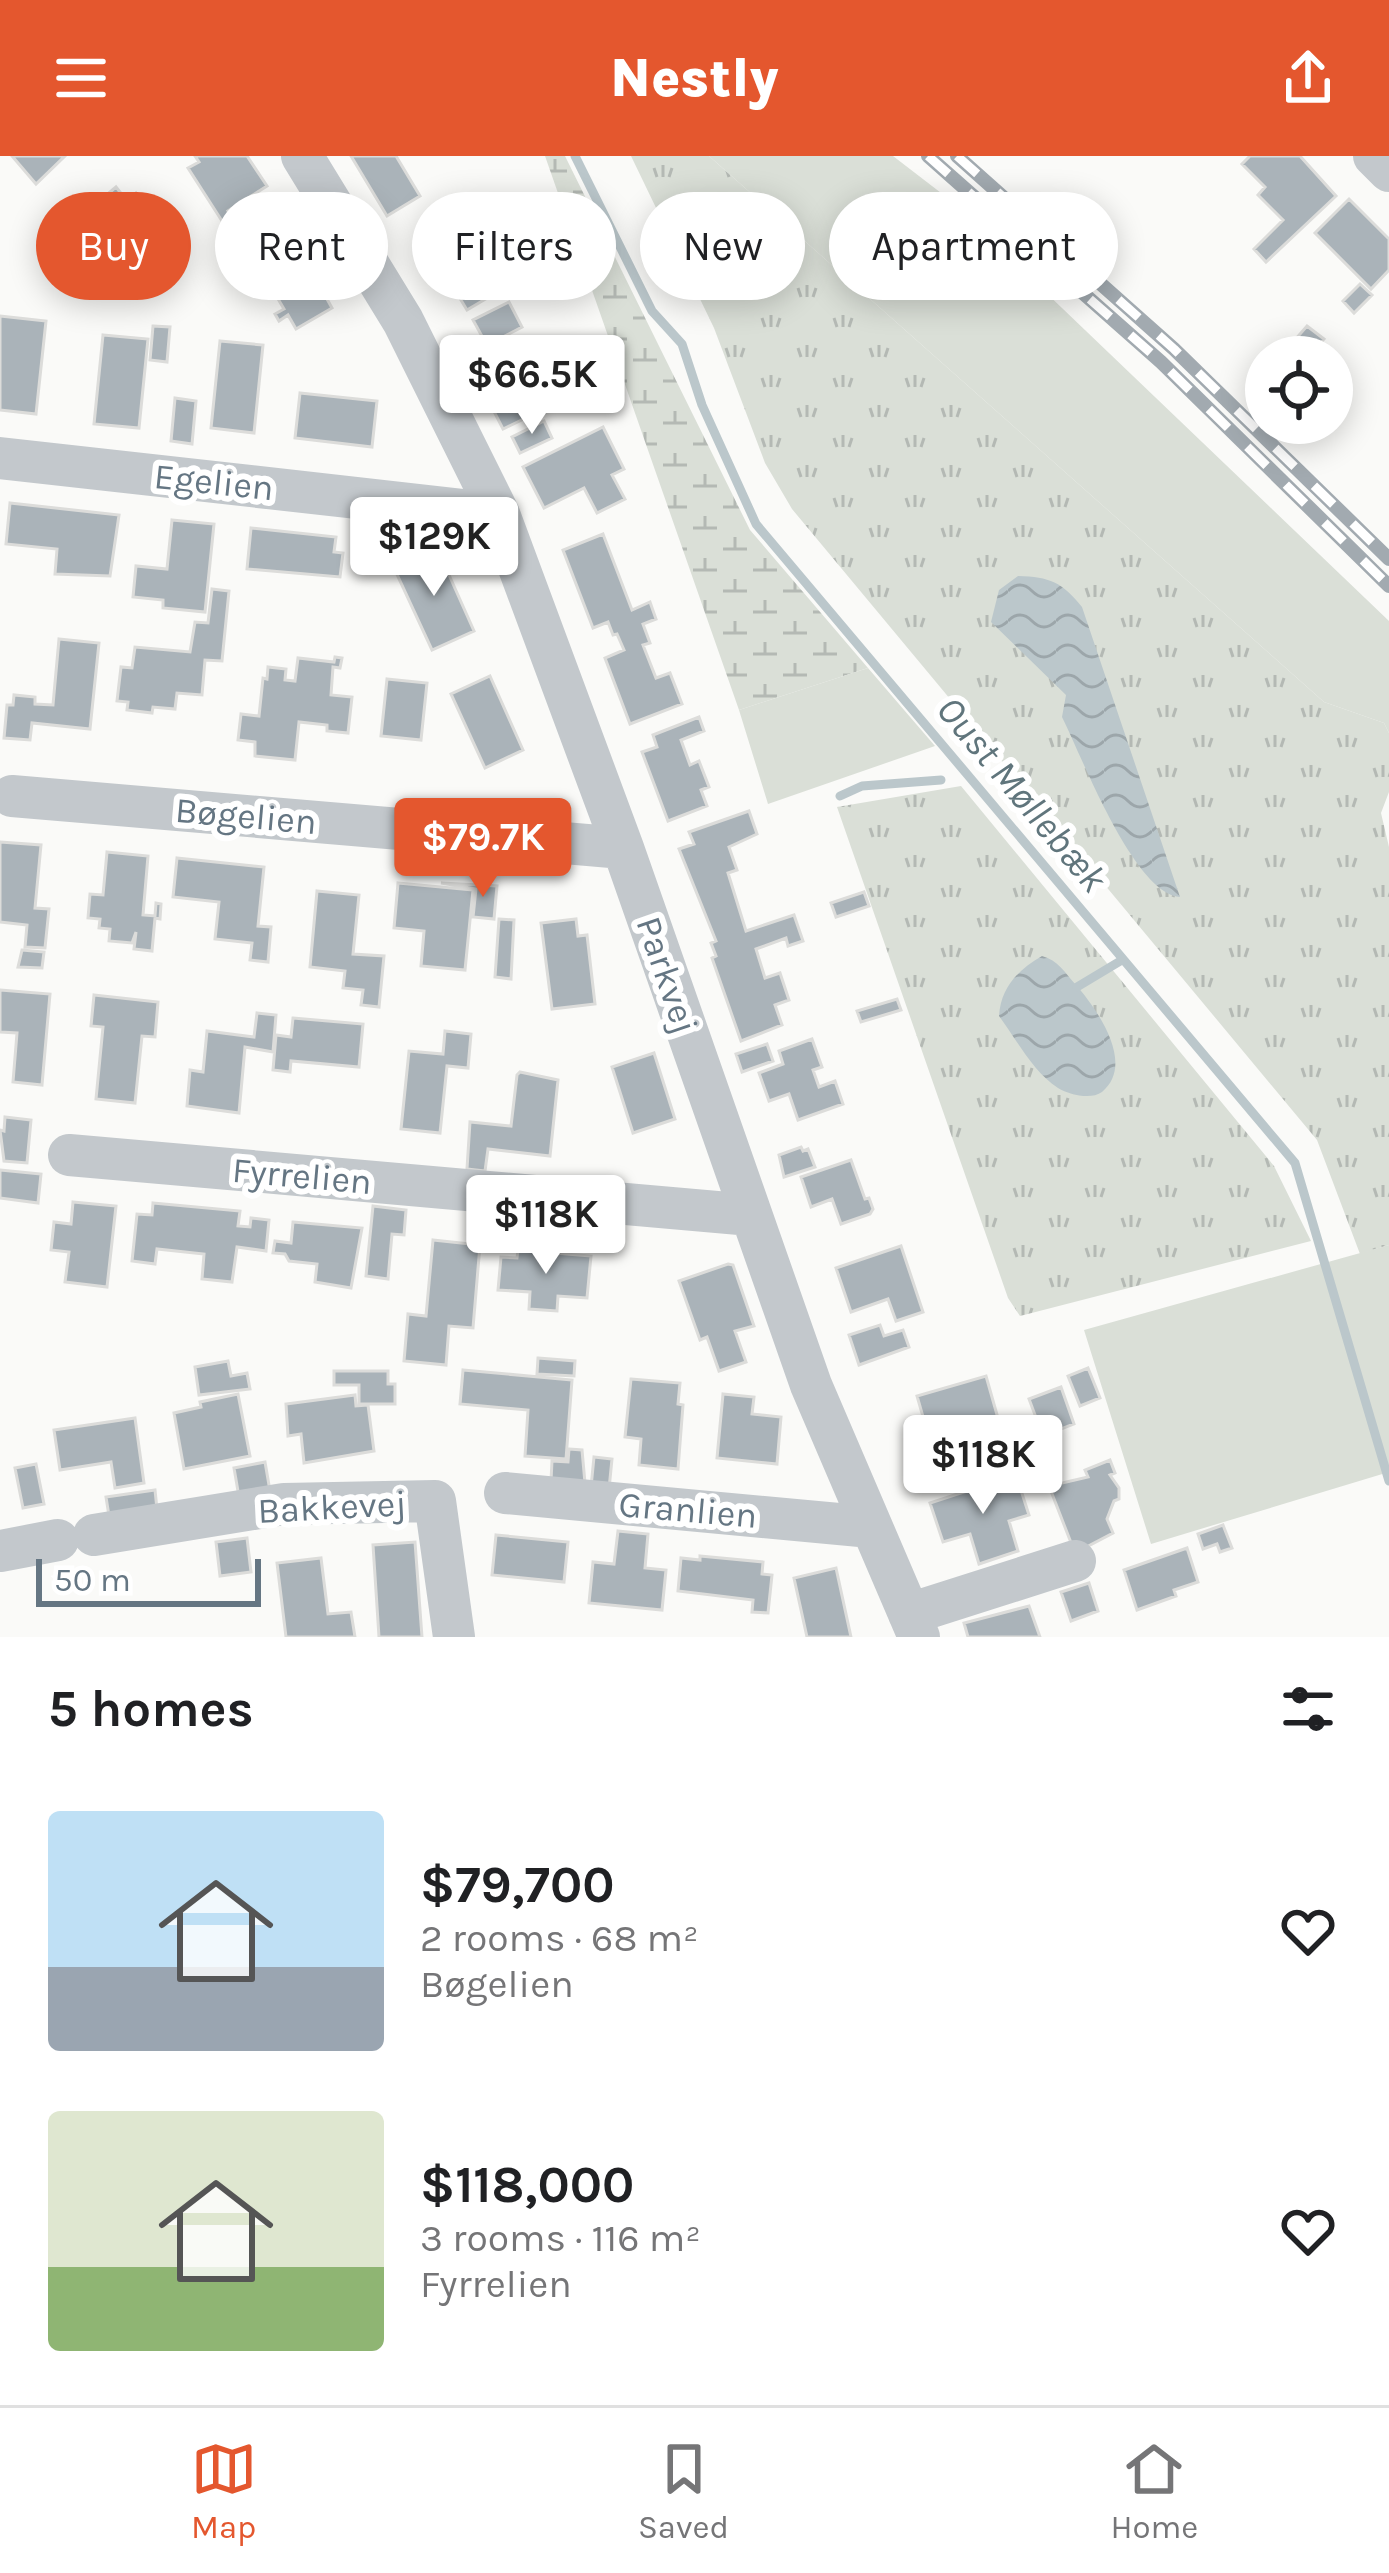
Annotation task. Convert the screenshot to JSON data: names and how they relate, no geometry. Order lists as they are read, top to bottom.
{
  "streets": {
    "street": [
      "Egelien",
      "Bøgelien",
      "Parkvej",
      "Fyrrelien",
      "Bakkevej",
      "Granlien"
    ]
  },
  "crossings": [
    ["Egelien", "Parkvej"],
    ["Bøgelien", "Parkvej"],
    ["Parkvej", "Fyrrelien"],
    ["Parkvej", "Granlien"]
  ],
  "water": ["Oust Møllebæk"],
  "scale_bar": "50 m",
  "page": {
    "header": "Nestly",
    "chip": [
      "Buy",
      "Rent",
      "Filters",
      "New",
      "Apartment"
    ],
    "price": [
      "$66.5K",
      "$129K",
      "$79.7K",
      "$118K",
      "$118K"
    ],
    "scale": "50 m",
    "heading": "5 homes",
    "list": [
      {
        "name": "$79,700",
        "note": "2 rooms · 68 m² · Bøgelien"
      },
      {
        "name": "$118,000",
        "note": "3 rooms · 116 m² · Fyrrelien"
      }
    ],
    "tabs": ["Map", "Saved", "Home"]
  }
}
